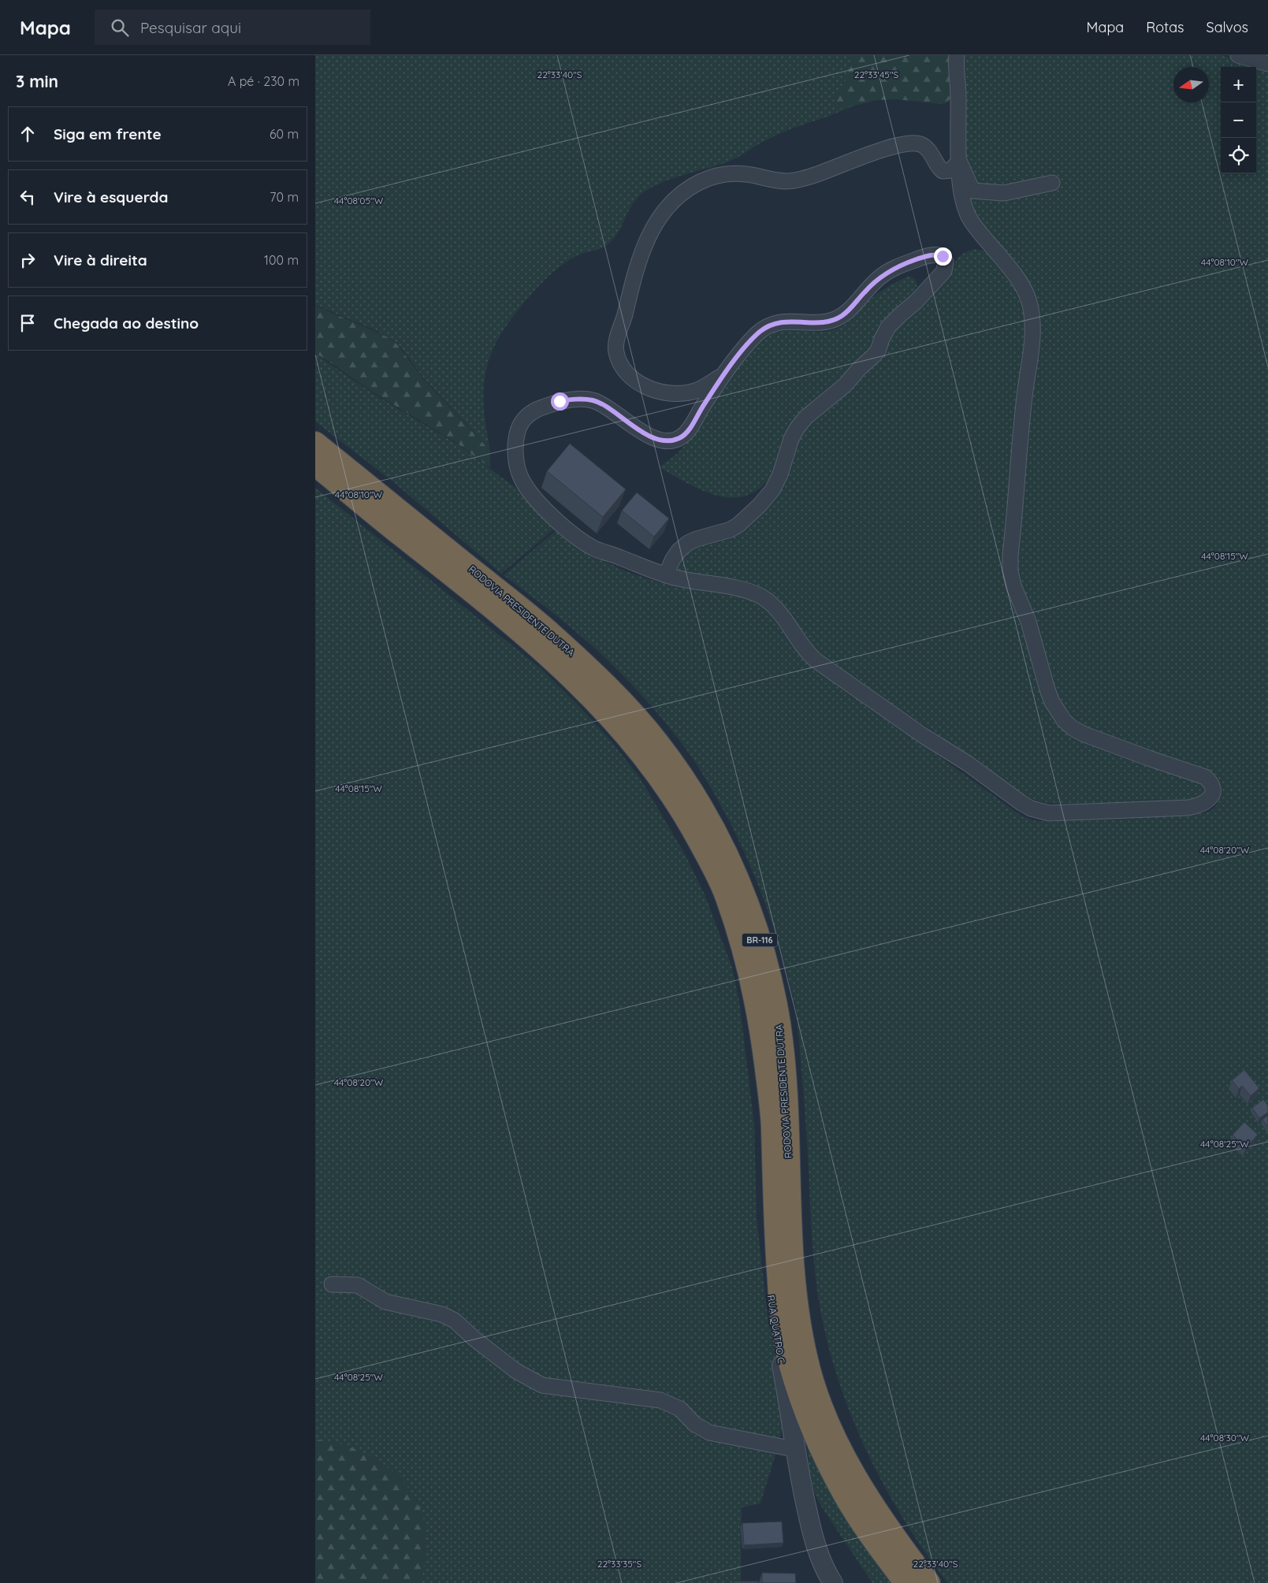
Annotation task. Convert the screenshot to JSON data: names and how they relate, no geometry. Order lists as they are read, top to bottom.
{
  "streets": {
    "highway": ["RODOVIA PRESIDENTE DUTRA", "BR-116"],
    "street": ["RUA QUATRO C"]
  },
  "crossings": [
    ["RODOVIA PRESIDENTE DUTRA", "RUA QUATRO C"]
  ],
  "north": "left",
  "page": {
    "header": "Mapa",
    "search": "Pesquisar aqui",
    "nav": ["Mapa", "Rotas", "Salvos"],
    "heading": ["3 min", "A pé · 230 m"],
    "map_buttons": ["+", "−"],
    "list": [
      ["Siga em frente", "60 m"],
      ["Vire à esquerda", "70 m"],
      ["Vire à direita", "100 m"],
      "Chegada ao destino"
    ]
  },
  "coordinates": [
    "22°33'45\"S",
    "22°33'40\"S",
    "44°08'05\"W",
    "44°08'10\"W",
    "44°08'15\"W",
    "44°08'20\"W",
    "44°08'25\"W",
    "44°08'30\"W",
    "22°33'35\"S"
  ]
}
